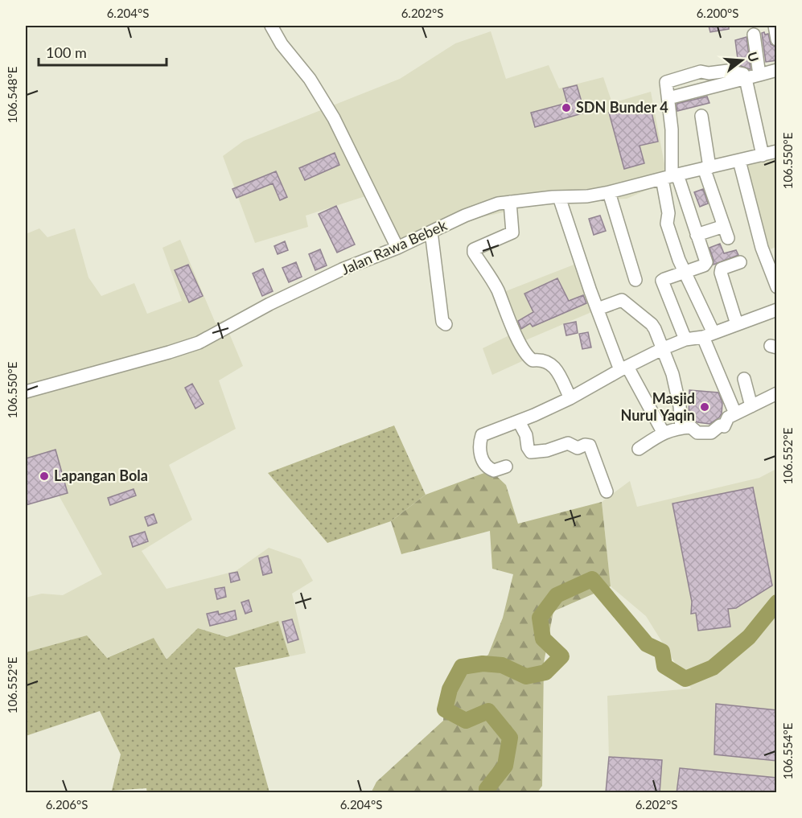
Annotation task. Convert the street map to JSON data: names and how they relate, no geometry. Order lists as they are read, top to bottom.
{
  "streets": {
    "street": ["Jalan Rawa Bebek"]
  },
  "places": ["SDN Bunder 4", "Masjid Nurul Yaqin", "Lapangan Bola"],
  "scale_bar": "100 m",
  "north": "right",
  "coordinates": [
    "6.204°S",
    "6.202°S",
    "6.200°S",
    "106.548°E",
    "106.550°E",
    "106.552°E",
    "106.554°E",
    "6.206°S"
  ]
}
